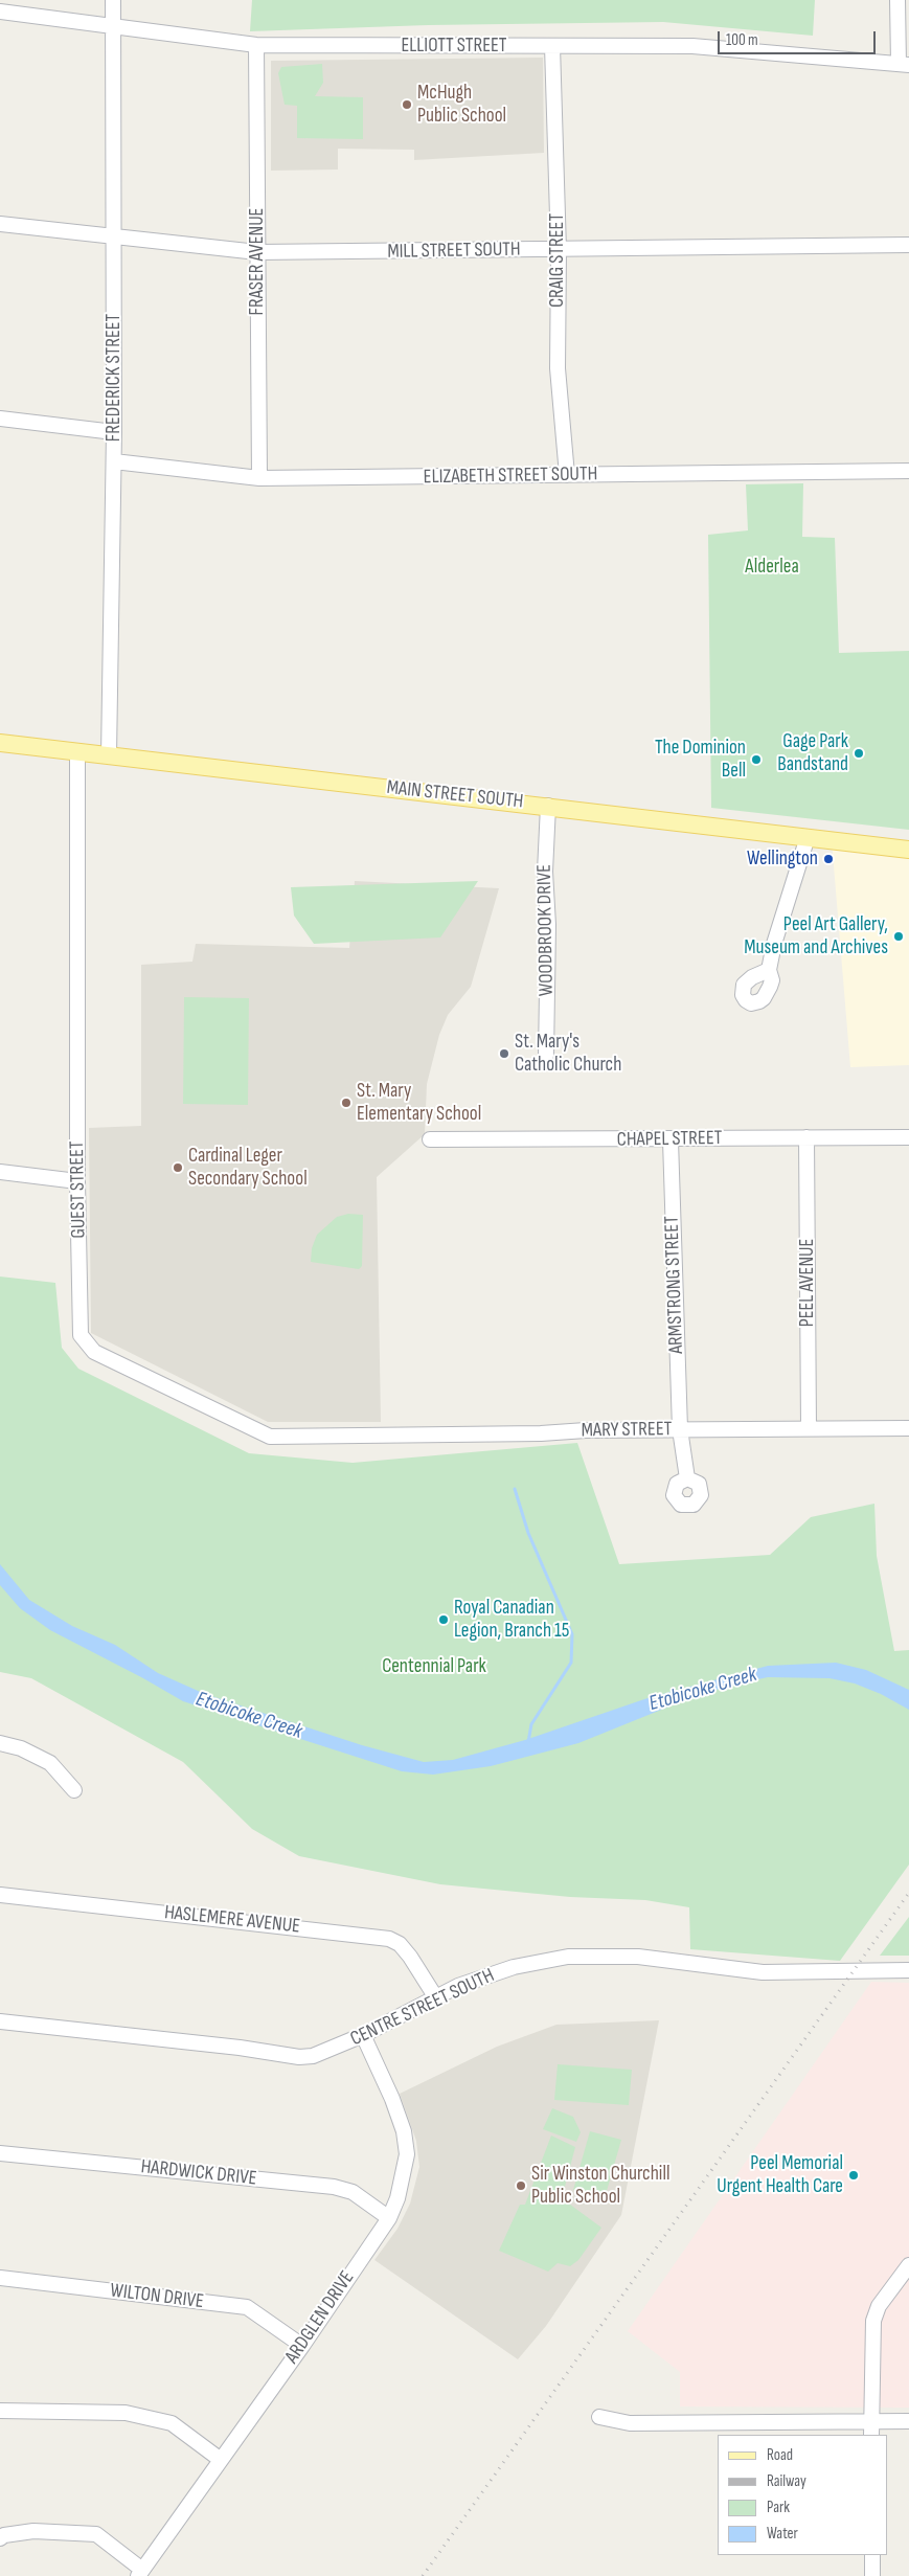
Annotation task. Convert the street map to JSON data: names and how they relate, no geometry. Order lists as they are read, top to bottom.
{
  "streets": {
    "main road": ["MAIN STREET SOUTH"],
    "street": [
      "ELLIOTT STREET",
      "MILL STREET SOUTH",
      "CRAIG STREET",
      "FRASER AVENUE",
      "FREDERICK STREET",
      "ELIZABETH STREET SOUTH",
      "WOODBROOK DRIVE",
      "CHAPEL STREET",
      "GUEST STREET",
      "PEEL AVENUE",
      "ARMSTRONG STREET",
      "MARY STREET",
      "HASLEMERE AVENUE",
      "CENTRE STREET SOUTH",
      "HARDWICK DRIVE",
      "WILTON DRIVE",
      "ARDGLEN DRIVE"
    ]
  },
  "crossings": [
    ["ELLIOTT STREET", "CRAIG STREET"],
    ["ELLIOTT STREET", "FRASER AVENUE"],
    ["ELLIOTT STREET", "FREDERICK STREET"],
    ["MILL STREET SOUTH", "CRAIG STREET"],
    ["MILL STREET SOUTH", "FRASER AVENUE"],
    ["MILL STREET SOUTH", "FREDERICK STREET"],
    ["CRAIG STREET", "ELIZABETH STREET SOUTH"],
    ["FRASER AVENUE", "ELIZABETH STREET SOUTH"],
    ["FREDERICK STREET", "ELIZABETH STREET SOUTH"],
    ["FREDERICK STREET", "MAIN STREET SOUTH"],
    ["MAIN STREET SOUTH", "WOODBROOK DRIVE"],
    ["MAIN STREET SOUTH", "GUEST STREET"],
    ["CHAPEL STREET", "PEEL AVENUE"],
    ["CHAPEL STREET", "ARMSTRONG STREET"],
    ["GUEST STREET", "MARY STREET"],
    ["PEEL AVENUE", "MARY STREET"],
    ["ARMSTRONG STREET", "MARY STREET"],
    ["HASLEMERE AVENUE", "CENTRE STREET SOUTH"],
    ["CENTRE STREET SOUTH", "ARDGLEN DRIVE"],
    ["HARDWICK DRIVE", "ARDGLEN DRIVE"],
    ["WILTON DRIVE", "ARDGLEN DRIVE"]
  ],
  "water": ["Etobicoke Creek"],
  "parks": ["Alderlea", "Centennial Park"],
  "places": [
    "McHugh Public School",
    "Gage Park Bandstand",
    "The Dominion Bell",
    "Wellington",
    "Peel Art Gallery, Museum and Archives",
    "St. Mary's Catholic Church",
    "St. Mary Elementary School",
    "Cardinal Leger Secondary School",
    "Royal Canadian Legion, Branch 15",
    "Peel Memorial Urgent Health Care",
    "Sir Winston Churchill Public School"
  ],
  "legend": [
    "Road",
    "Railway",
    "Park",
    "Water"
  ],
  "scale_bar": "100 m"
}
